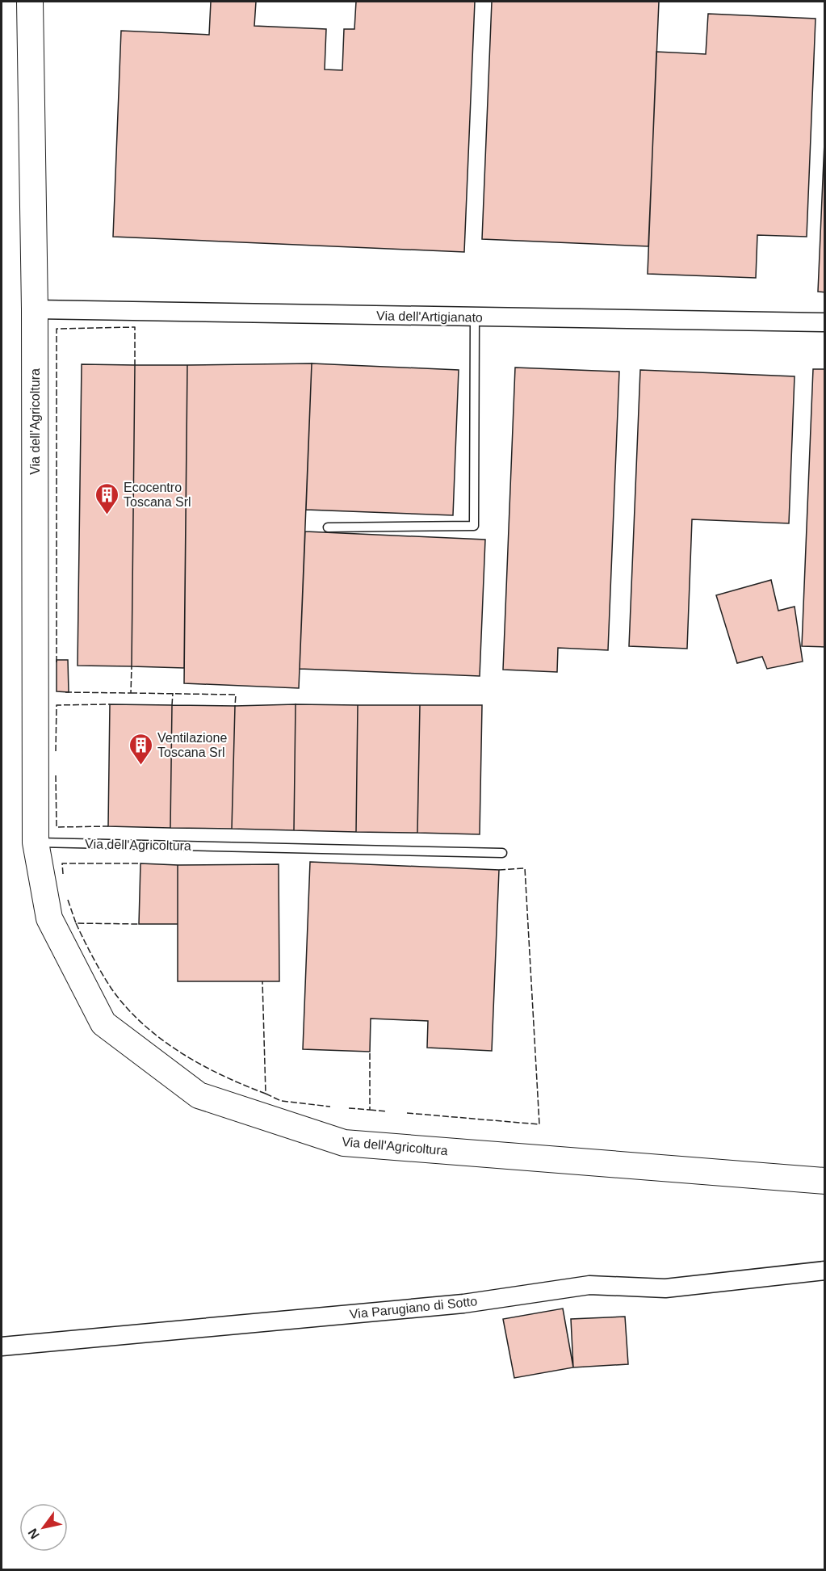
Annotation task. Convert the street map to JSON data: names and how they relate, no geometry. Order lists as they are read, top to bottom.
{
  "streets": {
    "street": ["Via dell'Artigianato", "Via dell'Agricoltura", "Via Parugiano di Sotto"]
  },
  "crossings": [
    ["Via dell'Artigianato", "Via dell'Agricoltura"]
  ],
  "places": {
    "building": ["Ecocentro Toscana Srl", "Ventilazione Toscana Srl"]
  },
  "north": "bottom left"
}
